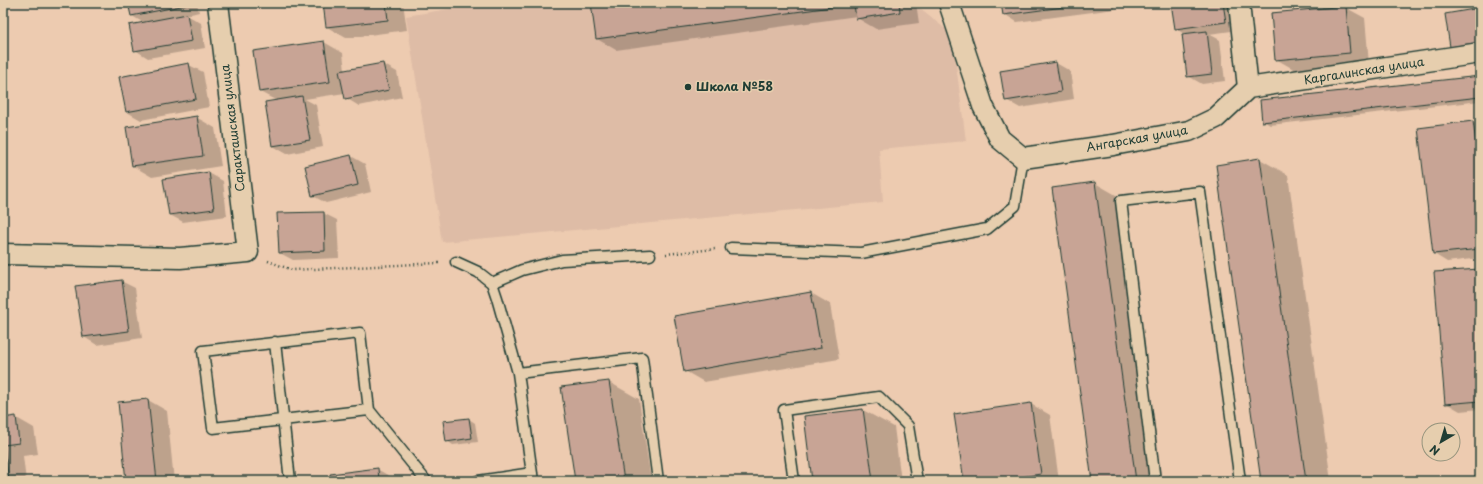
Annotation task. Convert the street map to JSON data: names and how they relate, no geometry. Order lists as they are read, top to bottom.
{
  "streets": {
    "street": ["Каргалинская улица", "Саракташская улица", "Ангарская улица"]
  },
  "crossings": [
    ["Каргалинская улица", "Ангарская улица"]
  ],
  "places": ["Школа №58"],
  "north": "bottom left"
}
